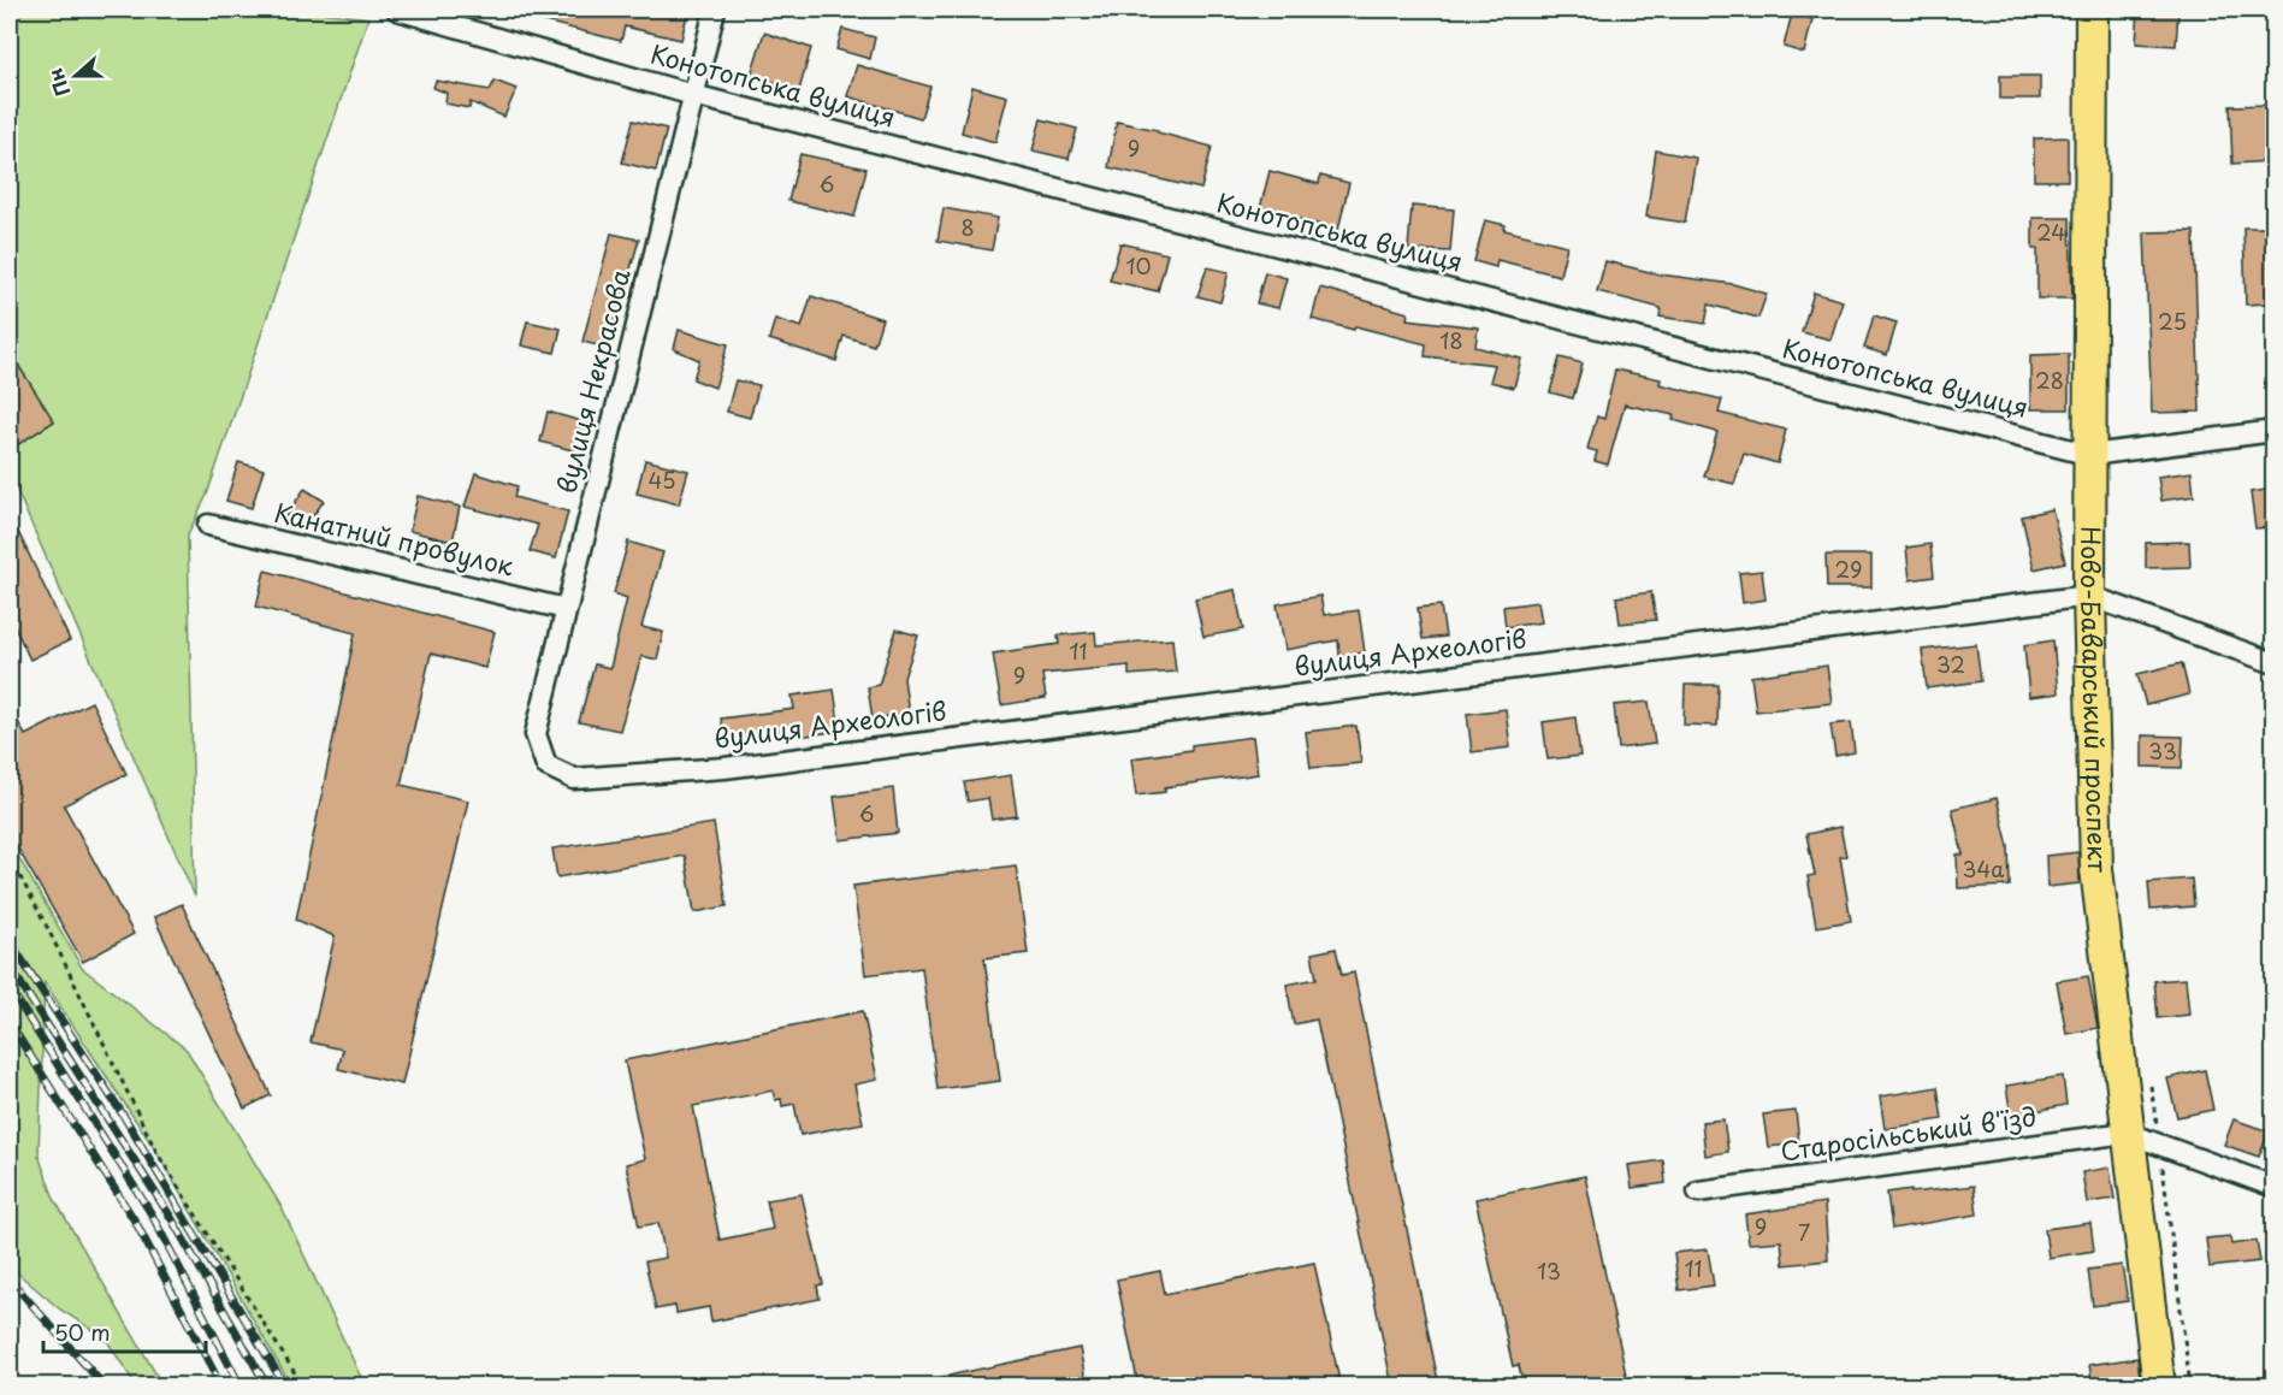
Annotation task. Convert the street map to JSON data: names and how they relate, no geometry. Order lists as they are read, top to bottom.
{
  "streets": {
    "main road": ["Ново-Баварський проспект"],
    "street": [
      "Конотопська вулиця",
      "вулиця Некрасова",
      "Канатний провулок",
      "вулиця Археологів",
      "Старосільський в'їзд"
    ]
  },
  "crossings": [
    ["Конотопська вулиця", "вулиця Некрасова"],
    ["Конотопська вулиця", "Ново-Баварський проспект"],
    ["вулиця Некрасова", "Канатний провулок"],
    ["вулиця Некрасова", "вулиця Археологів"],
    ["вулиця Археологів", "Ново-Баварський проспект"],
    ["Ново-Баварський проспект", "Старосільський в'їзд"]
  ],
  "house_numbers": [
    "9",
    "6",
    "8",
    "24",
    "10",
    "25",
    "18",
    "28",
    "45",
    "29",
    "11",
    "32",
    "9",
    "33",
    "6",
    "34а",
    "9",
    "7",
    "11",
    "13"
  ],
  "scale_bar": "50 m",
  "north": "left"
}
